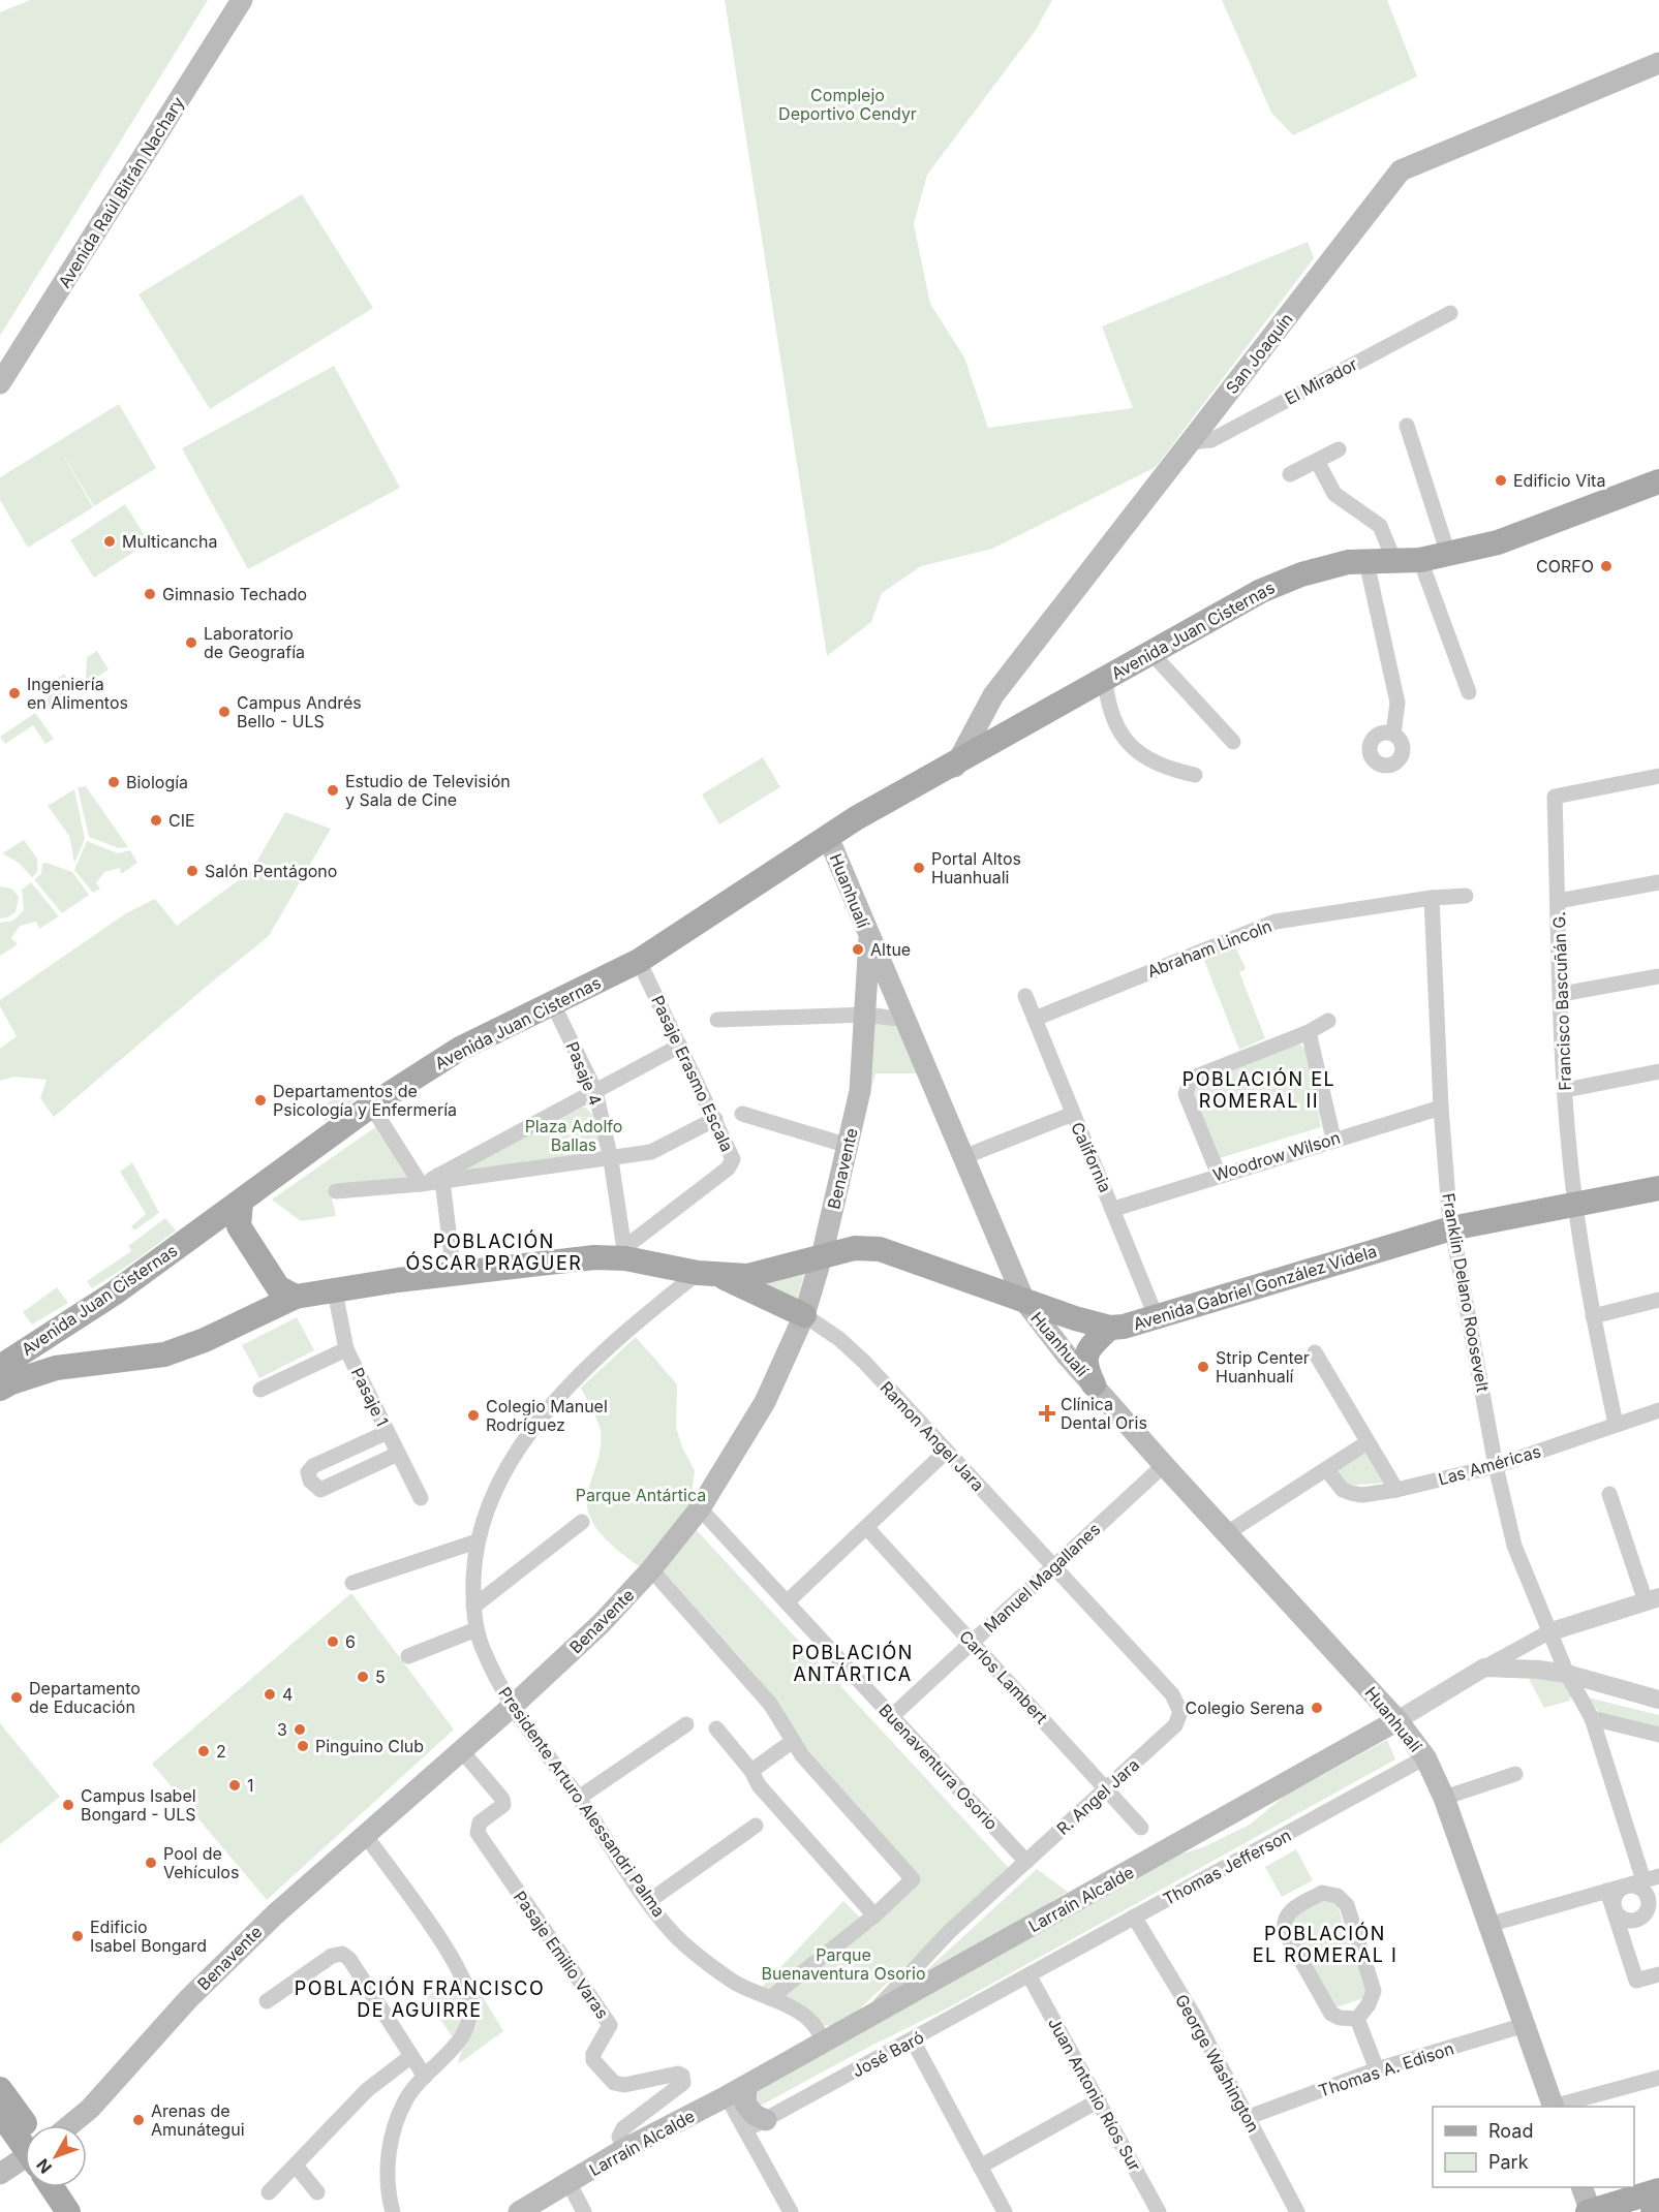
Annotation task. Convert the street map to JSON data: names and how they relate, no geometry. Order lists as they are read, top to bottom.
{
  "streets": {
    "main road": [
      "Avenida Raúl Bitrán Nachary",
      "San Joaquín",
      "Avenida Juan Cisternas",
      "Huanhualí",
      "Benavente",
      "Avenida Gabriel González Videla",
      "Larraín Alcalde"
    ],
    "street": [
      "El Mirador",
      "Abraham Lincoln",
      "Francisco Bascuñán G.",
      "Pasaje 4",
      "Pasaje Erasmo Escala",
      "Woodrow Wilson",
      "California",
      "Franklin Delano Roosevelt",
      "Pasaje 1",
      "Ramon Angel Jara",
      "Las Américas",
      "Manuel Magallanes",
      "Carlos Lambert",
      "Buenaventura Osorio",
      "R. Angel Jara",
      "Presidente Arturo Alessandri Palma",
      "Thomas Jefferson",
      "Pasaje Emilio Varas",
      "José Baró",
      "George Washington",
      "Thomas A. Edison",
      "Juan Antonio Ríos Sur"
    ]
  },
  "crossings": [
    ["San Joaquín", "El Mirador"],
    ["San Joaquín", "Avenida Juan Cisternas"],
    ["Avenida Juan Cisternas", "Huanhualí"],
    ["Avenida Juan Cisternas", "Pasaje 4"],
    ["Avenida Juan Cisternas", "Pasaje Erasmo Escala"],
    ["Avenida Juan Cisternas", "Avenida Gabriel González Videla"],
    ["Avenida Juan Cisternas", "Pasaje 1"],
    ["Avenida Juan Cisternas", "Presidente Arturo Alessandri Palma"],
    ["Huanhualí", "Benavente"],
    ["Huanhualí", "Avenida Gabriel González Videla"],
    ["Huanhualí", "Manuel Magallanes"],
    ["Huanhualí", "Thomas Jefferson"],
    ["Huanhualí", "Larraín Alcalde"],
    ["Huanhualí", "Thomas A. Edison"],
    ["Abraham Lincoln", "California"],
    ["Abraham Lincoln", "Franklin Delano Roosevelt"],
    ["Francisco Bascuñán G.", "Avenida Gabriel González Videla"],
    ["Francisco Bascuñán G.", "Las Américas"],
    ["Pasaje 4", "Pasaje Erasmo Escala"],
    ["Woodrow Wilson", "California"],
    ["Woodrow Wilson", "Franklin Delano Roosevelt"],
    ["California", "Avenida Gabriel González Videla"],
    ["Benavente", "Avenida Gabriel González Videla"],
    ["Benavente", "Ramon Angel Jara"],
    ["Benavente", "Buenaventura Osorio"],
    ["Benavente", "Presidente Arturo Alessandri Palma"],
    ["Benavente", "Pasaje Emilio Varas"],
    ["Avenida Gabriel González Videla", "Franklin Delano Roosevelt"],
    ["Avenida Gabriel González Videla", "Presidente Arturo Alessandri Palma"],
    ["Franklin Delano Roosevelt", "Las Américas"],
    ["Ramon Angel Jara", "Manuel Magallanes"],
    ["Ramon Angel Jara", "R. Angel Jara"],
    ["Manuel Magallanes", "Carlos Lambert"],
    ["Manuel Magallanes", "Buenaventura Osorio"],
    ["Manuel Magallanes", "R. Angel Jara"],
    ["Carlos Lambert", "R. Angel Jara"],
    ["Buenaventura Osorio", "R. Angel Jara"],
    ["R. Angel Jara", "Larraín Alcalde"],
    ["Presidente Arturo Alessandri Palma", "Larraín Alcalde"],
    ["Thomas Jefferson", "José Baró"],
    ["Thomas Jefferson", "George Washington"],
    ["Thomas Jefferson", "Juan Antonio Ríos Sur"],
    ["Larraín Alcalde", "Pasaje Emilio Varas"],
    ["José Baró", "Juan Antonio Ríos Sur"],
    ["George Washington", "Thomas A. Edison"]
  ],
  "districts": [
    "POBLACIÓN EL ROMERAL II",
    "POBLACIÓN ÓSCAR PRAGUER",
    "POBLACIÓN ANTÁRTICA",
    "POBLACIÓN EL ROMERAL I",
    "POBLACIÓN FRANCISCO DE AGUIRRE"
  ],
  "parks": [
    "Complejo Deportivo Cendyr",
    "Plaza Adolfo Ballas",
    "Parque Antártica",
    "Parque Buenaventura Osorio"
  ],
  "places": {
    "other": [
      "Edificio Vita",
      "Multicancha",
      "CORFO",
      "Gimnasio Techado",
      "Laboratorio de Geografía",
      "Ingeniería en Alimentos",
      "Campus Andrés Bello - ULS",
      "Biología",
      "Estudio de Televisión y Sala de Cine",
      "CIE",
      "Portal Altos Huanhuali",
      "Salón Pentágono",
      "Altue",
      "Departamentos de Psicología y Enfermería",
      "Strip Center Huanhualí",
      "Colegio Manuel Rodríguez",
      "6",
      "5",
      "4",
      "Departamento de Educación",
      "Colegio Serena",
      "3",
      "Pinguino Club",
      "2",
      "1",
      "Campus Isabel Bongard - ULS",
      "Pool de Vehículos",
      "Edificio Isabel Bongard",
      "Arenas de Amunátegui"
    ],
    "health": ["Clínica Dental Oris"]
  },
  "legend": ["Road", "Park"],
  "north": "bottom left"
}
